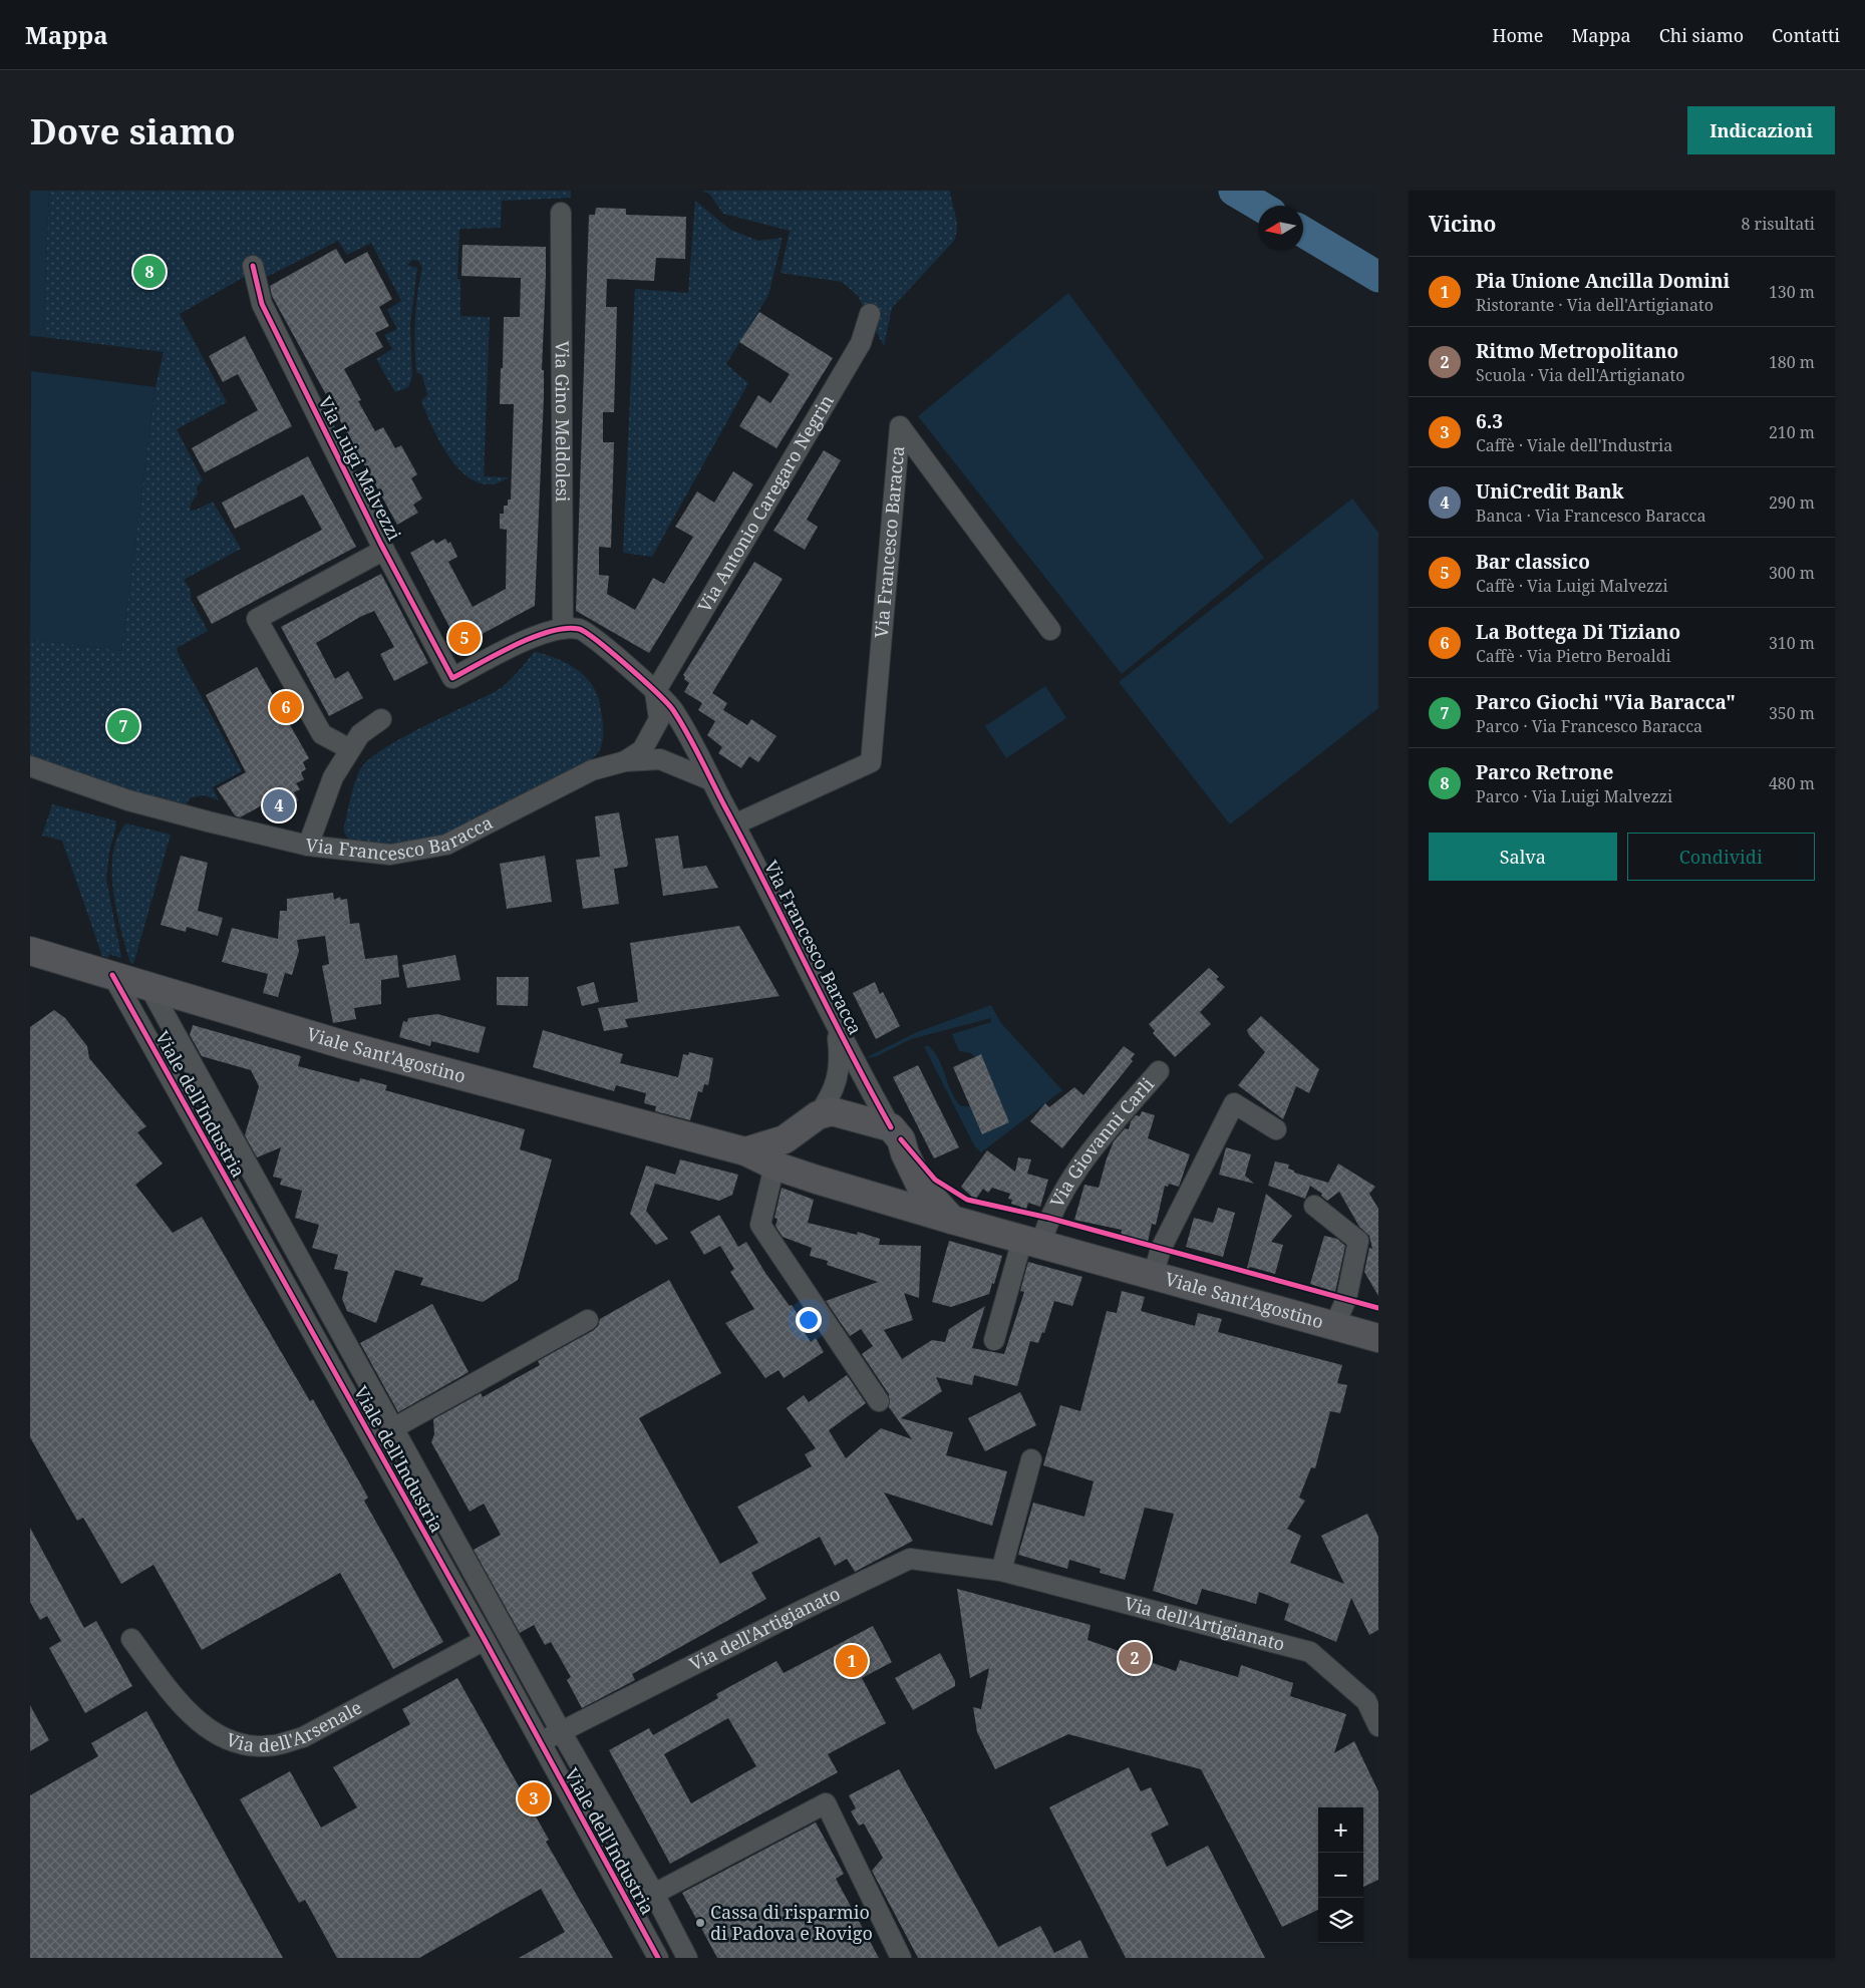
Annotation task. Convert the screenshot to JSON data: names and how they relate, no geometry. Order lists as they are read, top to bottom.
{
  "streets": {
    "main road": ["Viale Sant'Agostino"],
    "street": [
      "Via Gino Meldolesi",
      "Via Luigi Malvezzi",
      "Via Antonio Caregaro Negrin",
      "Via Francesco Baracca",
      "Viale dell'Industria",
      "Via Giovanni Carli",
      "Via dell'Artigianato",
      "Via dell'Arsenale"
    ]
  },
  "crossings": [
    ["Via Gino Meldolesi", "Via Luigi Malvezzi"],
    ["Via Francesco Baracca", "Viale Sant'Agostino"],
    ["Viale Sant'Agostino", "Viale dell'Industria"],
    ["Viale Sant'Agostino", "Via Giovanni Carli"],
    ["Viale dell'Industria", "Via dell'Artigianato"],
    ["Viale dell'Industria", "Via dell'Arsenale"]
  ],
  "places": ["Cassa di risparmio di Padova e Rovigo"],
  "north": "left",
  "page": {
    "header": "Mappa",
    "nav": [
      "Home",
      "Mappa",
      "Chi siamo",
      "Contatti"
    ],
    "buttons": [
      "Indicazioni",
      ["Salva", "Condividi"]
    ],
    "title": "Dove siamo",
    "heading": ["Vicino", "8 risultati"],
    "pins": [
      "8",
      "5",
      "6",
      "7",
      "4",
      "2",
      "1",
      "3"
    ],
    "list": [
      {
        "mark": "1",
        "name": "Pia Unione Ancilla Domini",
        "note": "Ristorante · Via dell'Artigianato",
        "value": "130 m"
      },
      {
        "mark": "2",
        "name": "Ritmo Metropolitano",
        "note": "Scuola · Via dell'Artigianato",
        "value": "180 m"
      },
      {
        "mark": "3",
        "name": "6.3",
        "note": "Caffè · Viale dell'Industria",
        "value": "210 m"
      },
      {
        "mark": "4",
        "name": "UniCredit Bank",
        "note": "Banca · Via Francesco Baracca",
        "value": "290 m"
      },
      {
        "mark": "5",
        "name": "Bar classico",
        "note": "Caffè · Via Luigi Malvezzi",
        "value": "300 m"
      },
      {
        "mark": "6",
        "name": "La Bottega Di Tiziano",
        "note": "Caffè · Via Pietro Beroaldi",
        "value": "310 m"
      },
      {
        "mark": "7",
        "name": "Parco Giochi \"Via Baracca\"",
        "note": "Parco · Via Francesco Baracca",
        "value": "350 m"
      },
      {
        "mark": "8",
        "name": "Parco Retrone",
        "note": "Parco · Via Luigi Malvezzi",
        "value": "480 m"
      }
    ],
    "map_buttons": ["+", "−"]
  }
}
